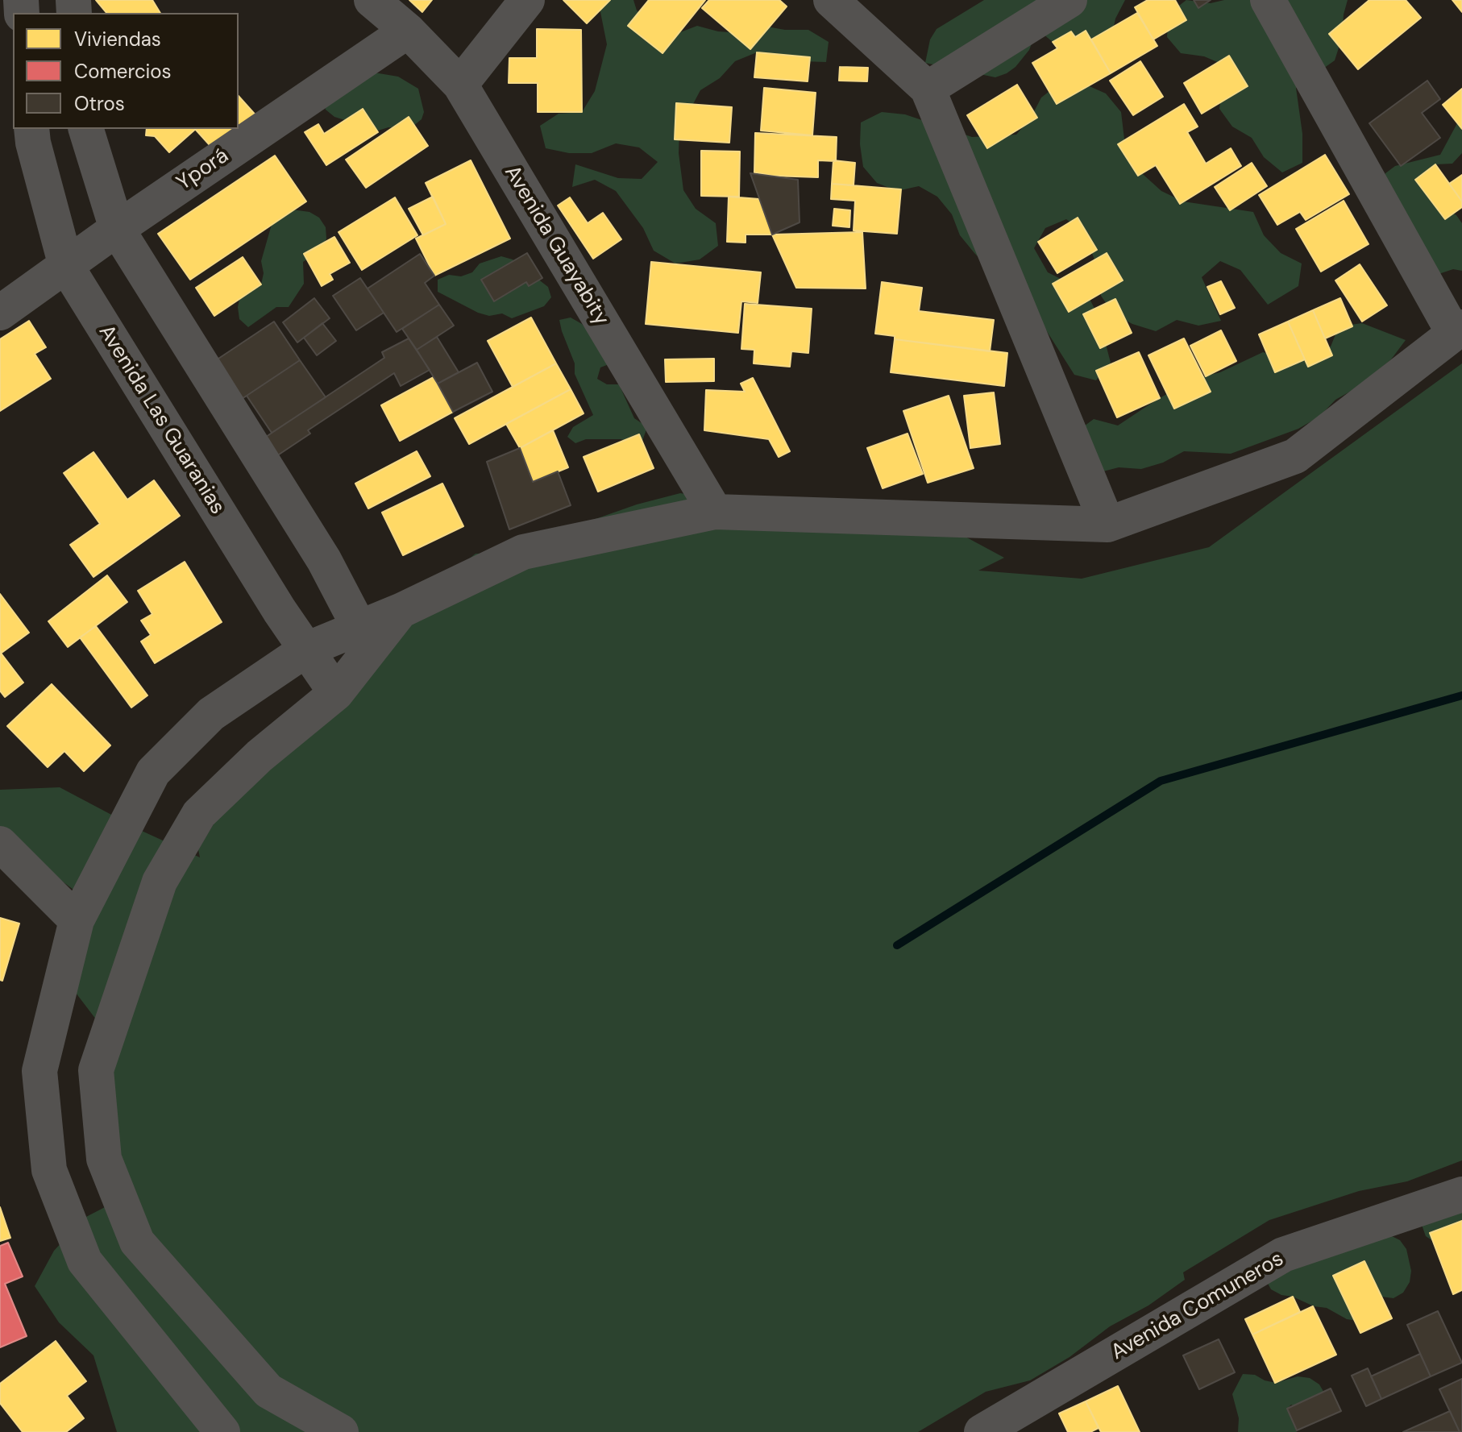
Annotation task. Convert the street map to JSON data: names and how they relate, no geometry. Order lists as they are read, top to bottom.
{
  "streets": {
    "street": [
      "Yporá",
      "Avenida Guayabity",
      "Avenida Las Guaranias",
      "Avenida Comuneros"
    ]
  },
  "crossings": [
    ["Yporá", "Avenida Guayabity"],
    ["Yporá", "Avenida Las Guaranias"]
  ],
  "legend": ["Viviendas", "Comercios", "Otros"]
}
